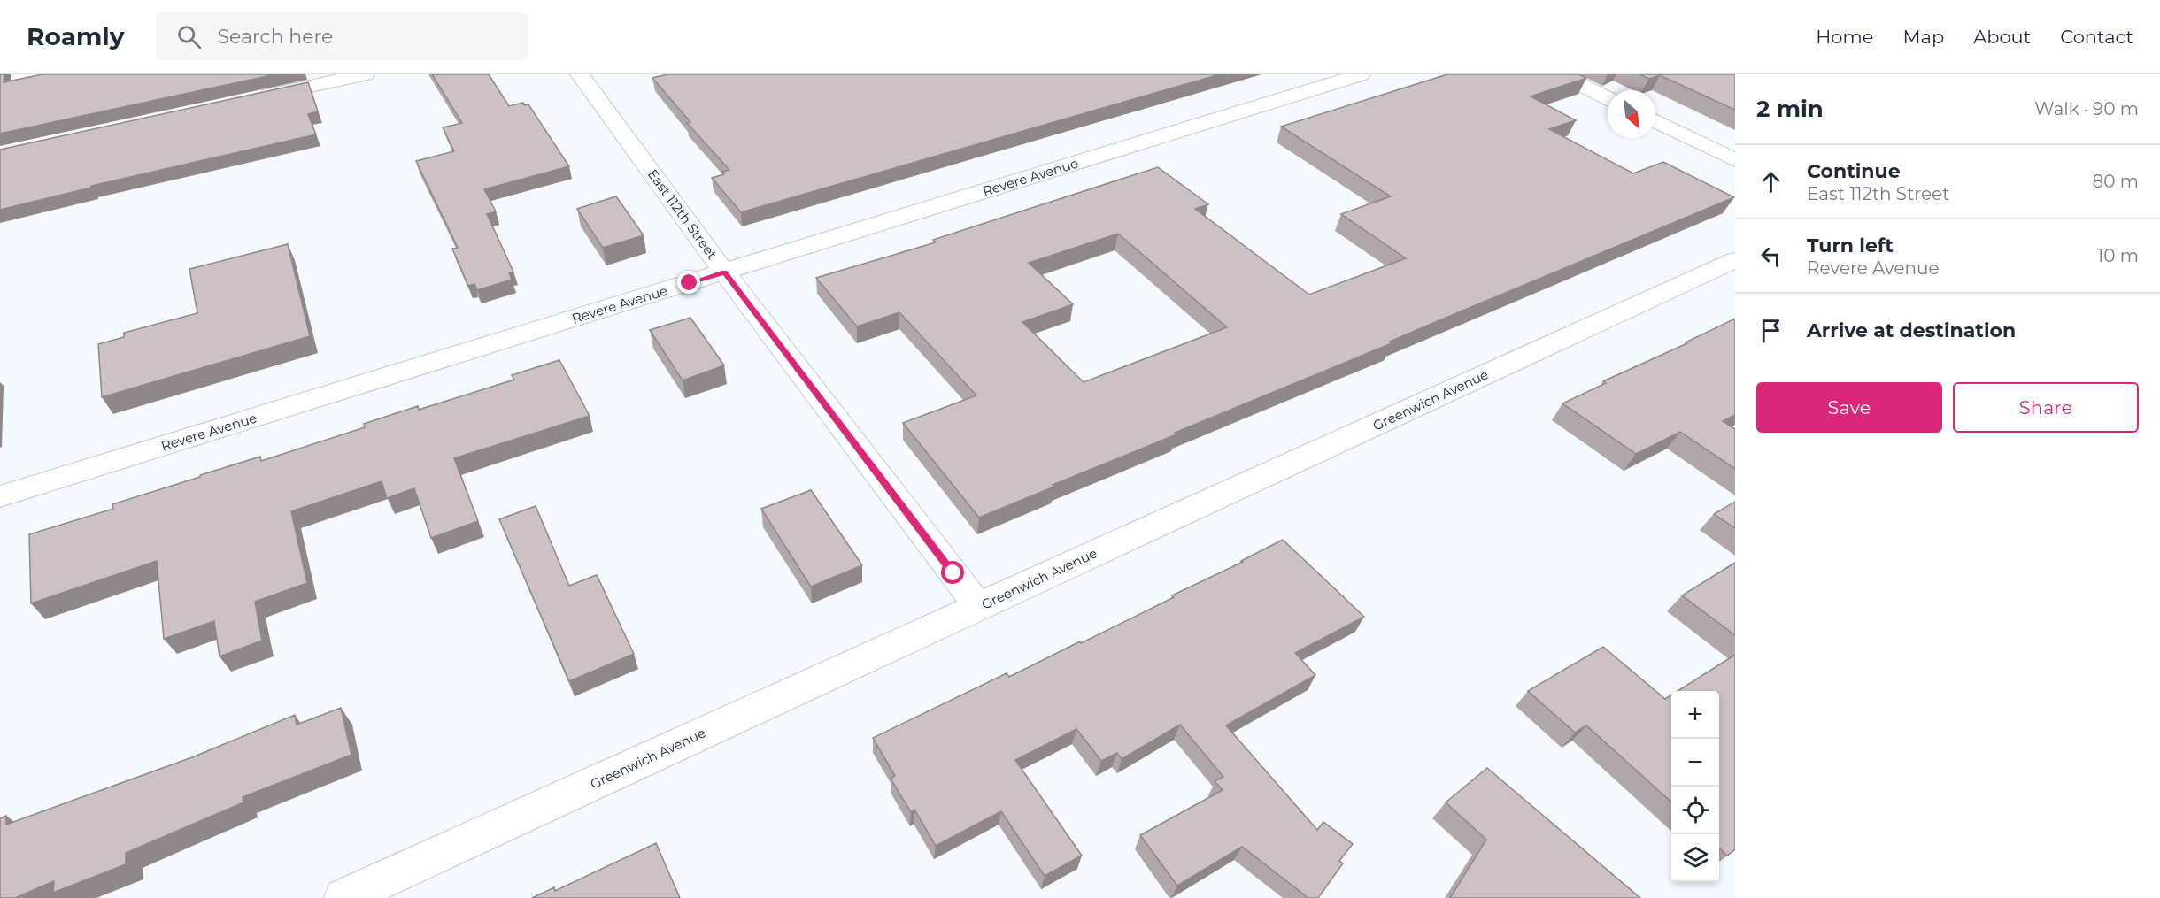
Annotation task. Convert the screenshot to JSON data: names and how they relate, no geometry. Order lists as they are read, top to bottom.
{
  "streets": {
    "street": ["Revere Avenue", "East 112th Street", "Greenwich Avenue"]
  },
  "crossings": [
    ["Revere Avenue", "East 112th Street"],
    ["East 112th Street", "Greenwich Avenue"]
  ],
  "north": "bottom right",
  "page": {
    "header": "Roamly",
    "search": "Search here",
    "nav": [
      "Home",
      "Map",
      "About",
      "Contact"
    ],
    "heading": ["2 min", "Walk · 90 m"],
    "list": [
      ["Continue", "East 112th Street", "80 m"],
      ["Turn left", "Revere Avenue", "10 m"],
      "Arrive at destination"
    ],
    "buttons": ["Save", "Share"],
    "map_buttons": ["+", "−"]
  }
}
